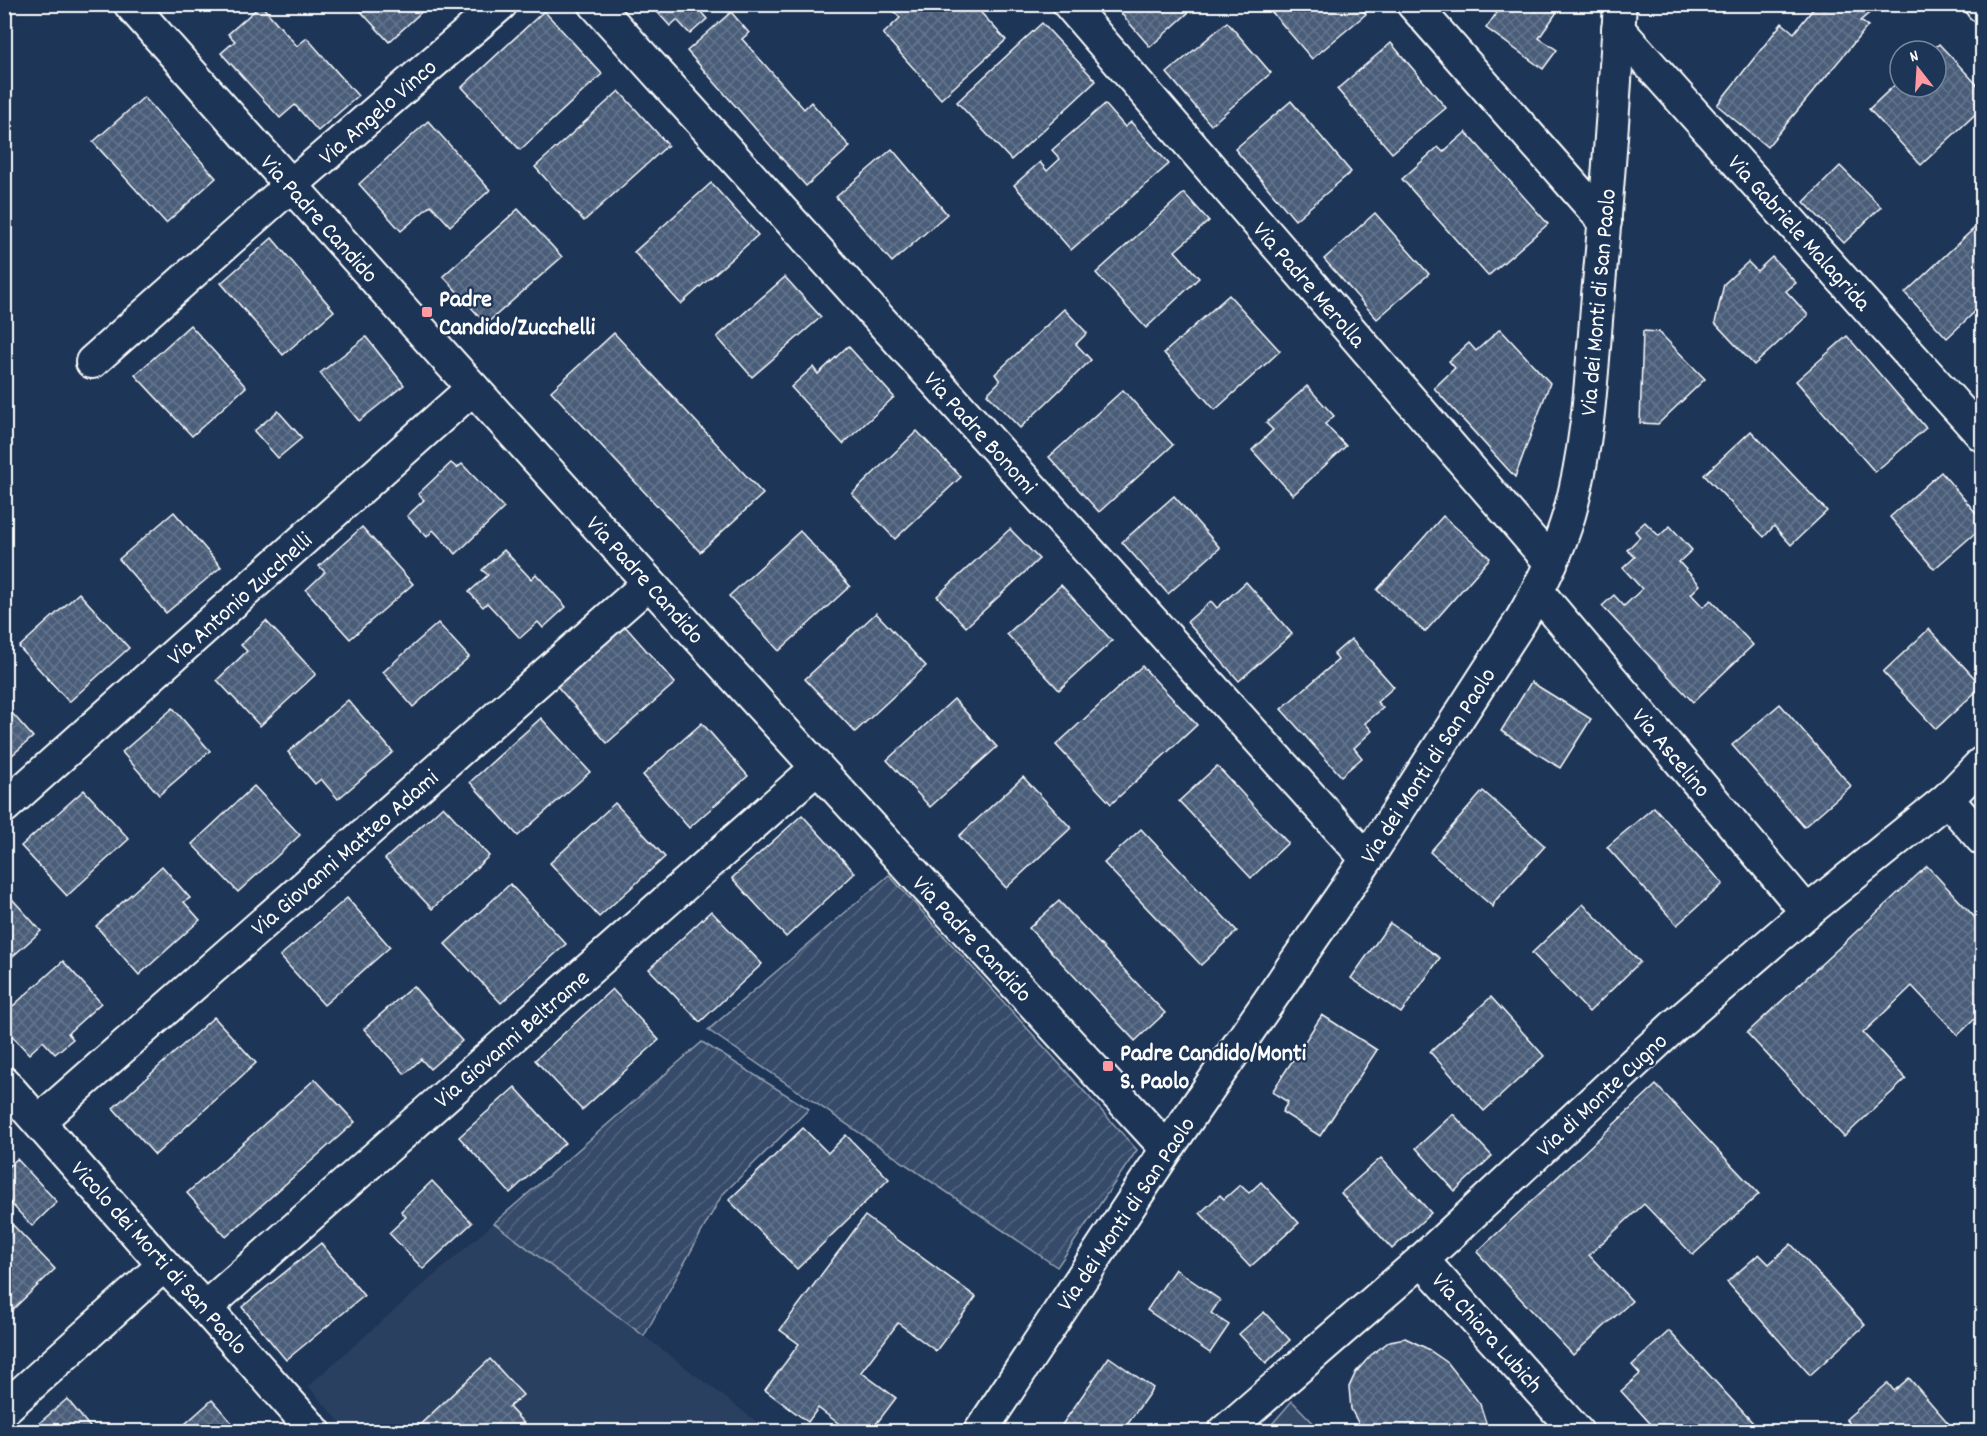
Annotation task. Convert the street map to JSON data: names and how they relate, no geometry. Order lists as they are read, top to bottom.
{
  "streets": {
    "street": [
      "Via Angelo Vinco",
      "Via Padre Candido",
      "Via Gabriele Malagrida",
      "Via Padre Merolla",
      "Via dei Monti di San Paolo",
      "Via Padre Bonomi",
      "Via Antonio Zucchelli",
      "Via Ascelino",
      "Via Giovanni Matteo Adami",
      "Via Giovanni Beltrame",
      "Via di Monte Cugno",
      "Vicolo dei Morti di San Paolo",
      "Via Chiara Lubich"
    ]
  },
  "crossings": [
    ["Via Angelo Vinco", "Via Padre Candido"],
    ["Via Padre Candido", "Via dei Monti di San Paolo"],
    ["Via Padre Candido", "Via Antonio Zucchelli"],
    ["Via Padre Candido", "Via Giovanni Matteo Adami"],
    ["Via Padre Candido", "Via Giovanni Beltrame"],
    ["Via Gabriele Malagrida", "Via dei Monti di San Paolo"],
    ["Via Padre Merolla", "Via dei Monti di San Paolo"],
    ["Via dei Monti di San Paolo", "Via Padre Bonomi"],
    ["Via dei Monti di San Paolo", "Via Ascelino"],
    ["Via Ascelino", "Via di Monte Cugno"],
    ["Via Giovanni Matteo Adami", "Vicolo dei Morti di San Paolo"],
    ["Via Giovanni Beltrame", "Vicolo dei Morti di San Paolo"],
    ["Via di Monte Cugno", "Via Chiara Lubich"]
  ],
  "places": {
    "transit": ["Padre Candido/Zucchelli", "Padre Candido/Monti S. Paolo"]
  },
  "north": "top"
}
